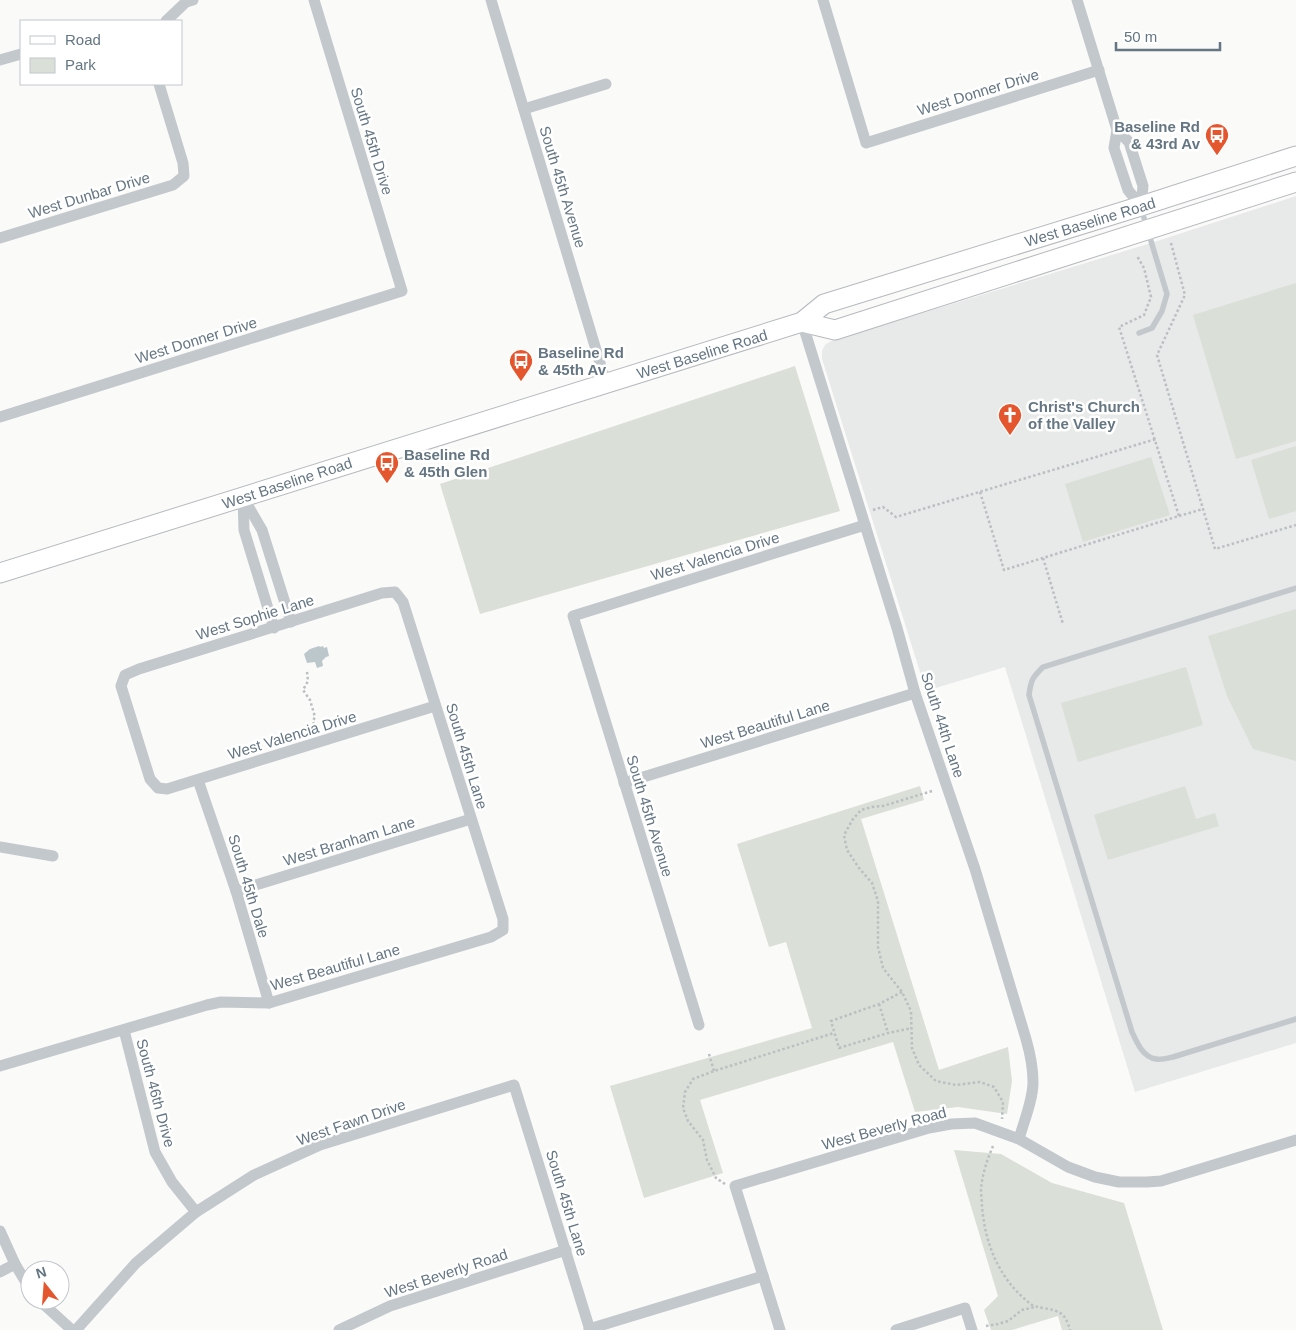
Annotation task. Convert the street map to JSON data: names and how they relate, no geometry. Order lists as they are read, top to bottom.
{
  "streets": {
    "main road": ["West Baseline Road"],
    "street": [
      "West Donner Drive",
      "South 45th Drive",
      "South 45th Avenue",
      "West Dunbar Drive",
      "West Valencia Drive",
      "West Sophie Lane",
      "West Beautiful Lane",
      "South 44th Lane",
      "South 45th Lane",
      "West Branham Lane",
      "South 45th Dale",
      "South 46th Drive",
      "West Fawn Drive",
      "West Beverly Road"
    ]
  },
  "crossings": [
    ["West Donner Drive", "South 45th Drive"],
    ["South 45th Avenue", "West Baseline Road"],
    ["South 45th Avenue", "West Valencia Drive"],
    ["South 45th Avenue", "West Beautiful Lane"],
    ["West Baseline Road", "South 44th Lane"],
    ["West Valencia Drive", "West Sophie Lane"],
    ["West Valencia Drive", "South 44th Lane"],
    ["West Valencia Drive", "South 45th Lane"],
    ["West Valencia Drive", "South 45th Dale"],
    ["West Sophie Lane", "South 45th Lane"],
    ["West Beautiful Lane", "South 44th Lane"],
    ["West Beautiful Lane", "South 45th Lane"],
    ["West Beautiful Lane", "South 45th Dale"],
    ["West Beautiful Lane", "South 46th Drive"],
    ["South 44th Lane", "West Beverly Road"],
    ["South 45th Lane", "West Branham Lane"],
    ["South 45th Lane", "West Fawn Drive"],
    ["South 45th Lane", "West Beverly Road"],
    ["West Branham Lane", "South 45th Dale"],
    ["South 46th Drive", "West Fawn Drive"]
  ],
  "places": {
    "bus stop": ["Baseline Rd & 43rd Av", "Baseline Rd & 45th Av", "Baseline Rd & 45th Glen"],
    "church": ["Christ's Church of the Valley"]
  },
  "legend": ["Road", "Park"],
  "scale_bar": "50 m",
  "north": "top"
}
